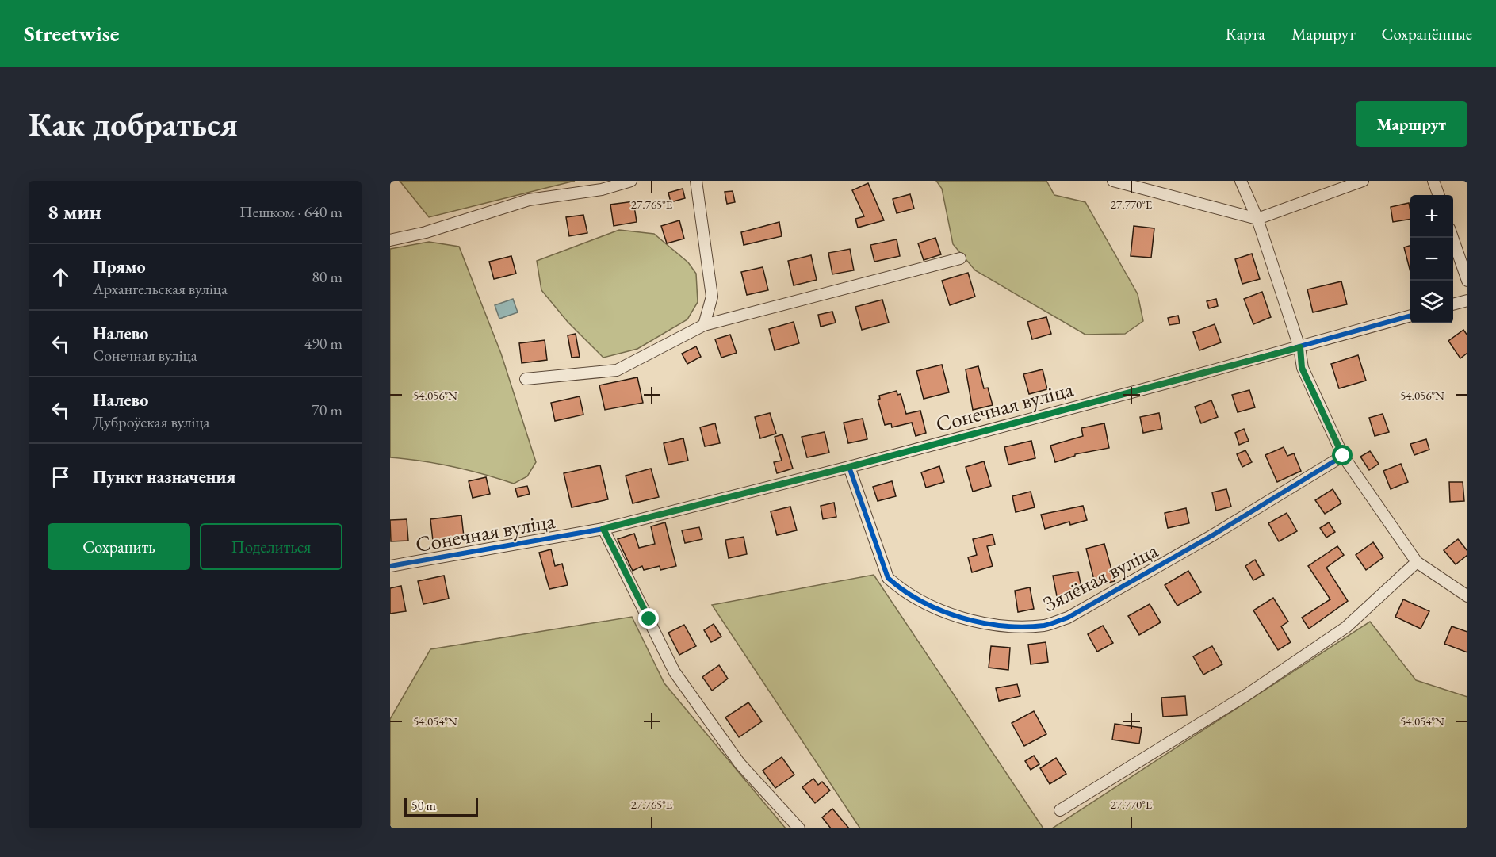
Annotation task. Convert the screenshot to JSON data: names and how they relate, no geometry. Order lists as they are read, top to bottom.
{
  "streets": {
    "street": ["Сонечная вуліца", "Зялёная вуліца"]
  },
  "crossings": [
    ["Сонечная вуліца", "Зялёная вуліца"]
  ],
  "scale_bar": "50 m",
  "page": {
    "header": "Streetwise",
    "nav": ["Карта", "Маршрут", "Сохранённые"],
    "buttons": [
      "Маршрут",
      ["Сохранить", "Поделиться"]
    ],
    "title": "Как добраться",
    "heading": ["8 мин", "Пешком · 640 m"],
    "map_buttons": ["+", "−"],
    "list": [
      ["Прямо", "Архангельская вуліца", "80 m"],
      ["Налево", "Сонечная вуліца", "490 m"],
      ["Налево", "Дуброўская вуліца", "70 m"],
      "Пункт назначения"
    ],
    "scale": "50 m"
  },
  "coordinates": [
    "27.765°E",
    "27.770°E",
    "54.056°N",
    "54.054°N"
  ]
}
